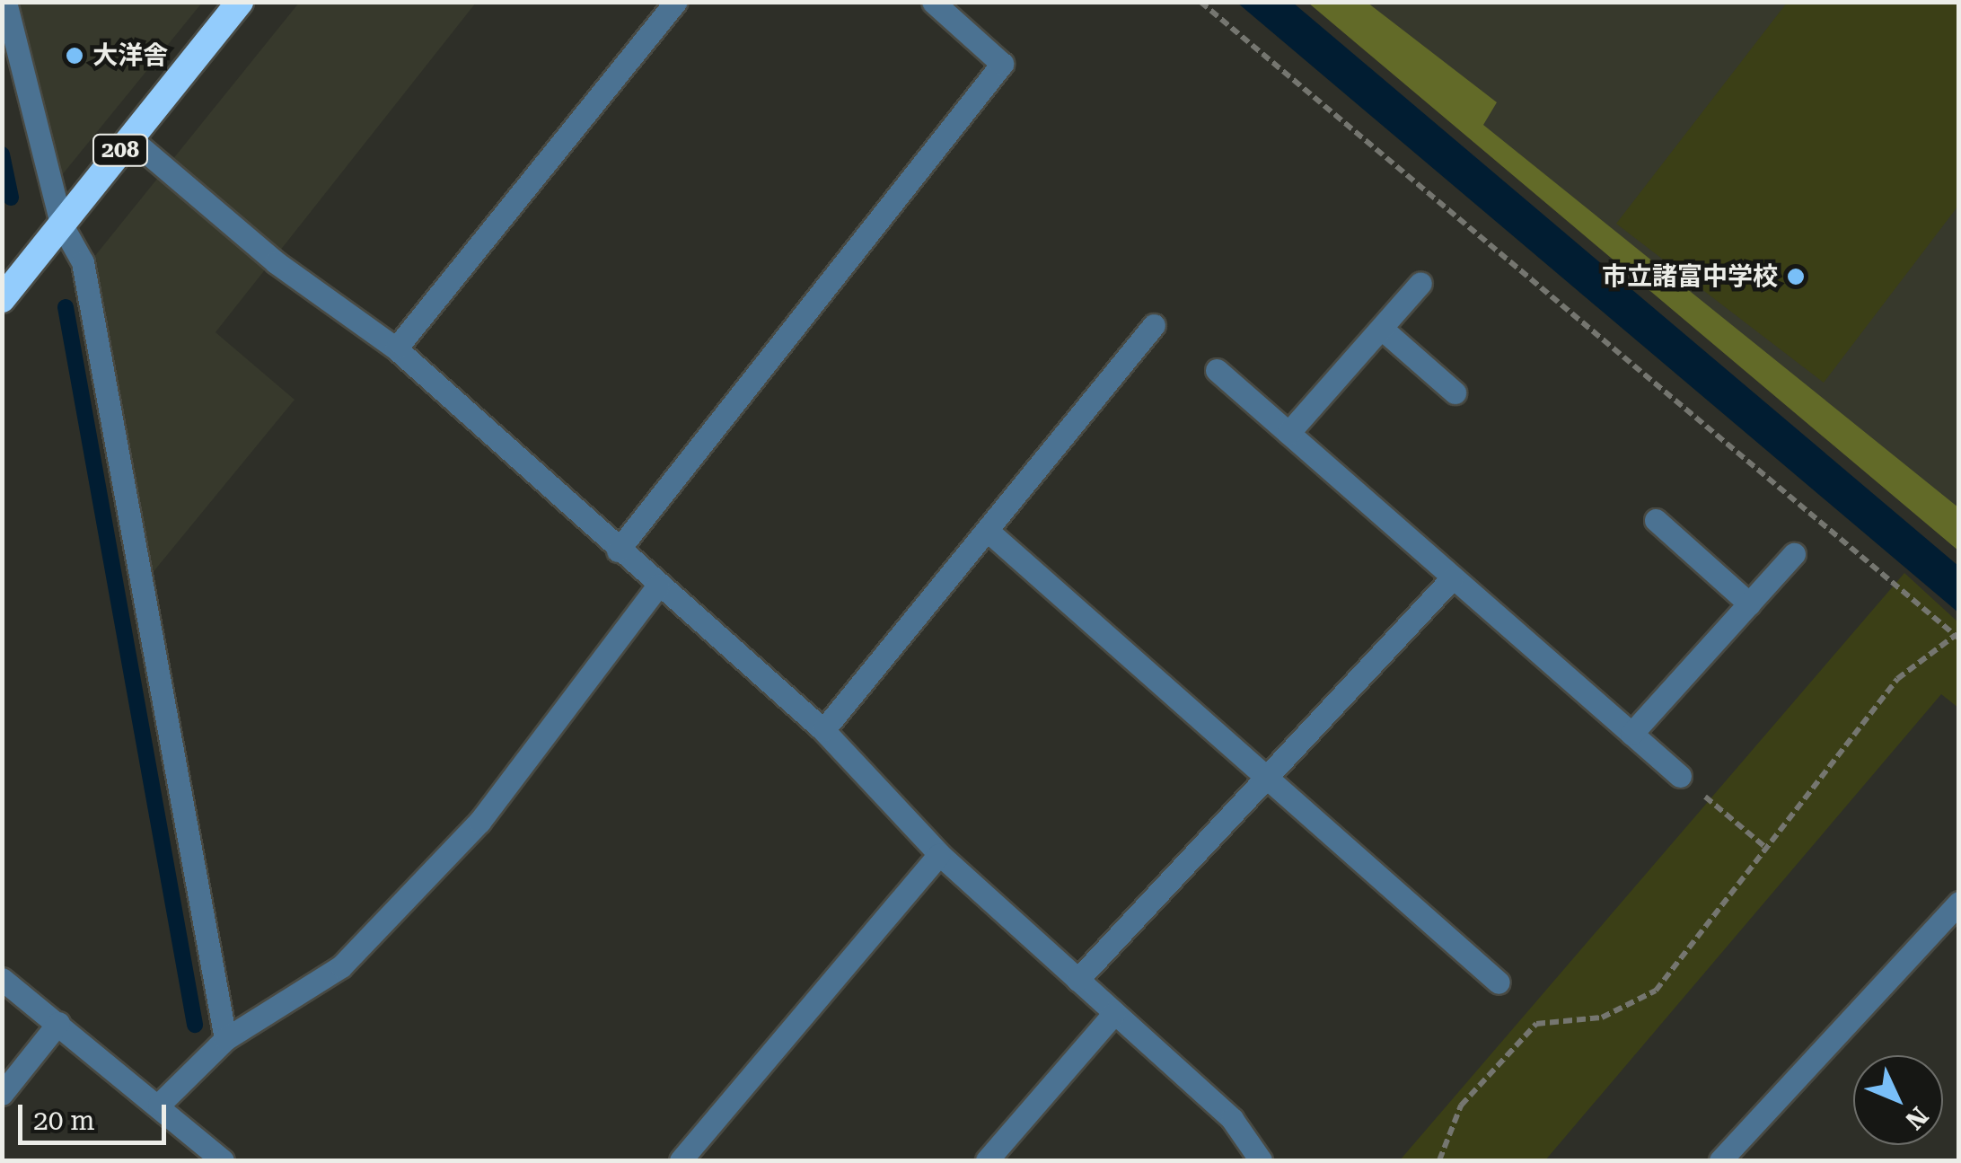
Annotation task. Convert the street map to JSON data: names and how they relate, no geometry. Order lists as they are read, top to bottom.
{
  "streets": {
    "highway": ["208"]
  },
  "places": ["大洋舎", "市立諸富中学校"],
  "scale_bar": "20 m",
  "north": "bottom right"
}
